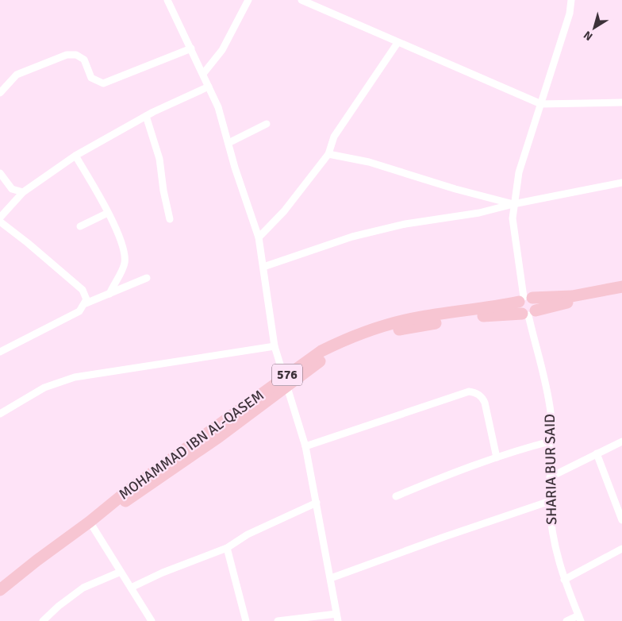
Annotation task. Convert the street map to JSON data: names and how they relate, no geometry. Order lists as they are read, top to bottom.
{
  "streets": {
    "main road": ["576", "MOHAMMAD IBN AL-QASEM"],
    "street": ["SHARIA BUR SAID"]
  },
  "crossings": [
    ["MOHAMMAD IBN AL-QASEM", "SHARIA BUR SAID"]
  ],
  "north": "bottom left"
}
